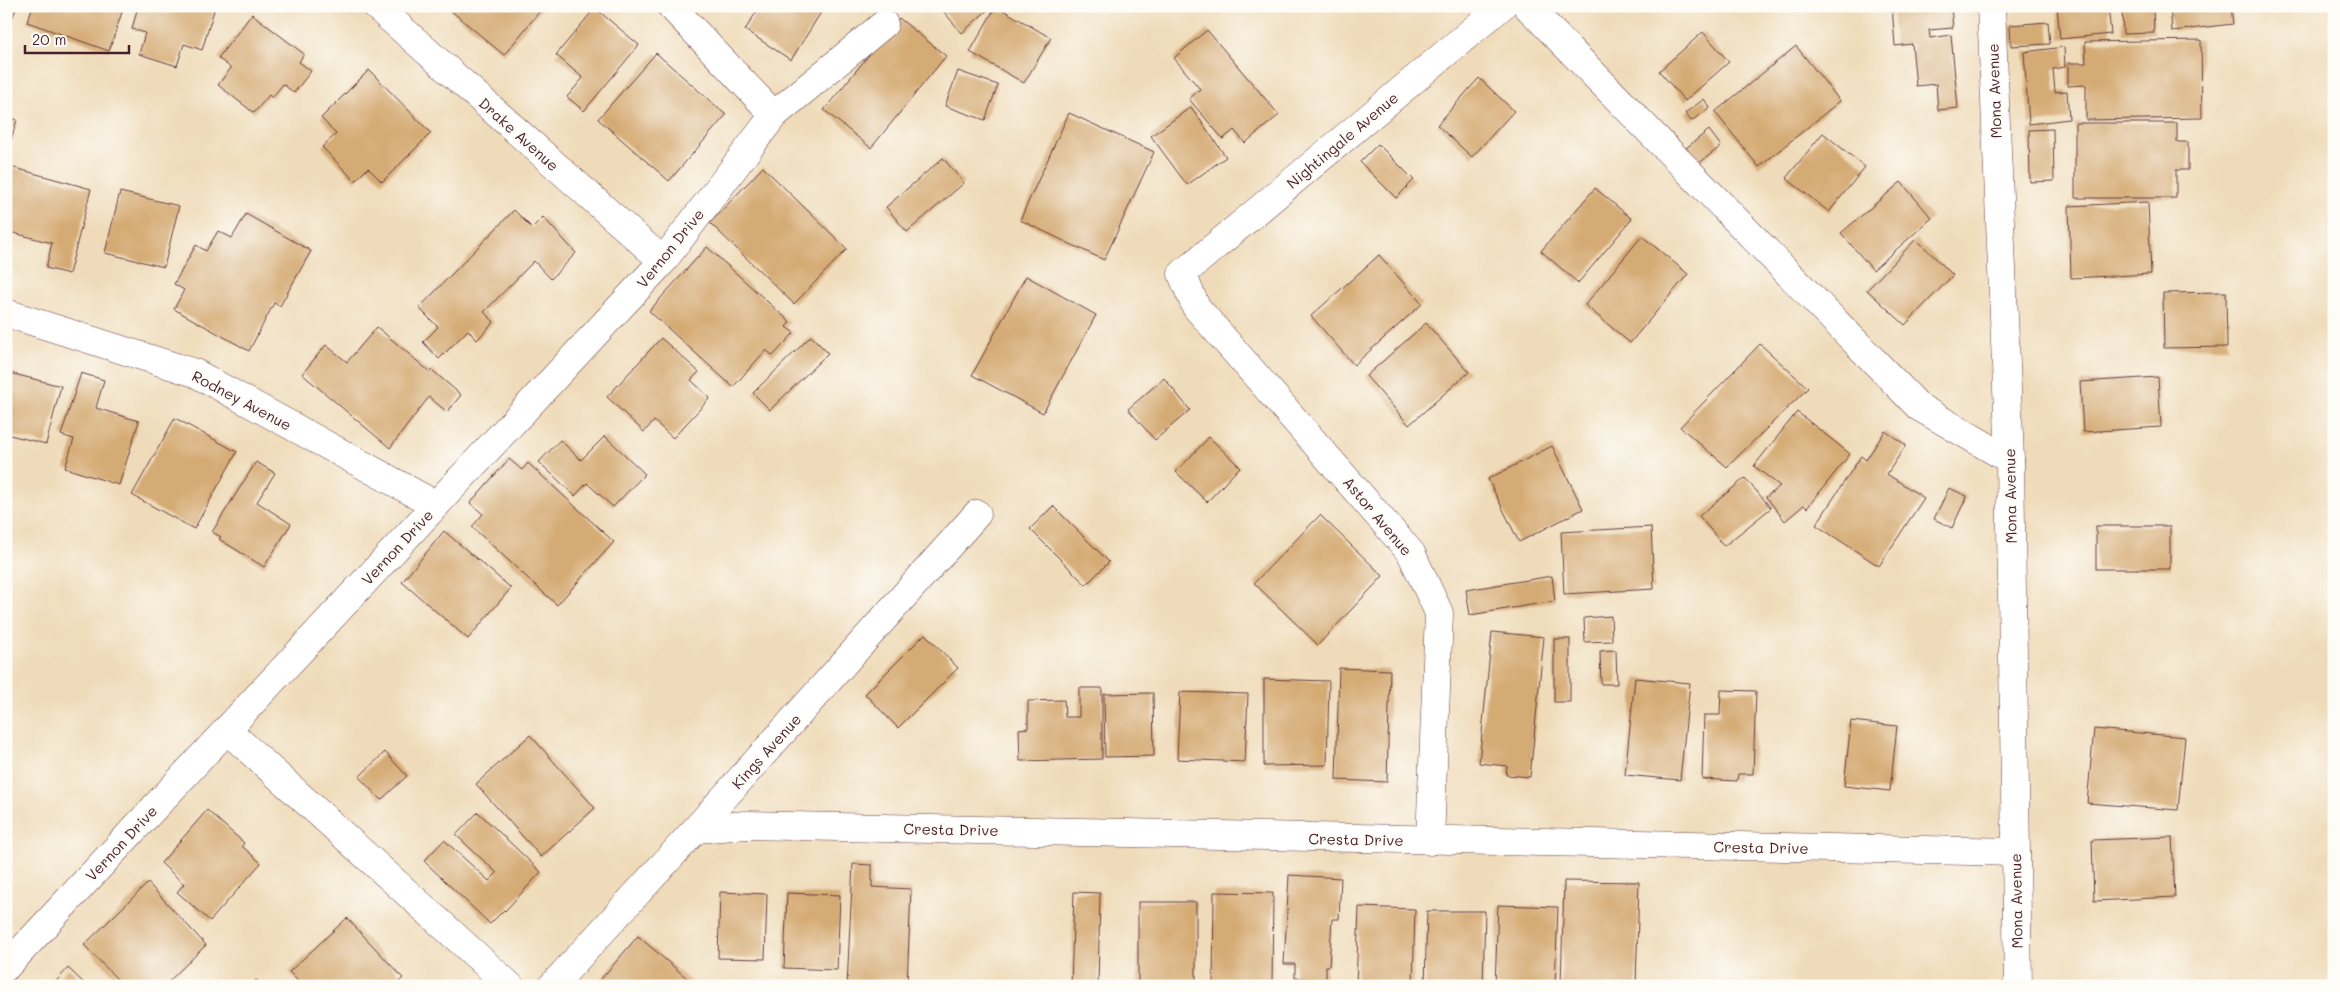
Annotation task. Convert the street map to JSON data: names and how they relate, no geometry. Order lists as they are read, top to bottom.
{
  "streets": {
    "street": [
      "Mona Avenue",
      "Drake Avenue",
      "Nightingale Avenue",
      "Vernon Drive",
      "Rodney Avenue",
      "Astor Avenue",
      "Kings Avenue",
      "Cresta Drive"
    ]
  },
  "crossings": [
    ["Mona Avenue", "Cresta Drive"],
    ["Drake Avenue", "Vernon Drive"],
    ["Nightingale Avenue", "Astor Avenue"],
    ["Vernon Drive", "Rodney Avenue"],
    ["Astor Avenue", "Cresta Drive"],
    ["Kings Avenue", "Cresta Drive"]
  ],
  "scale_bar": "20 m"
}
